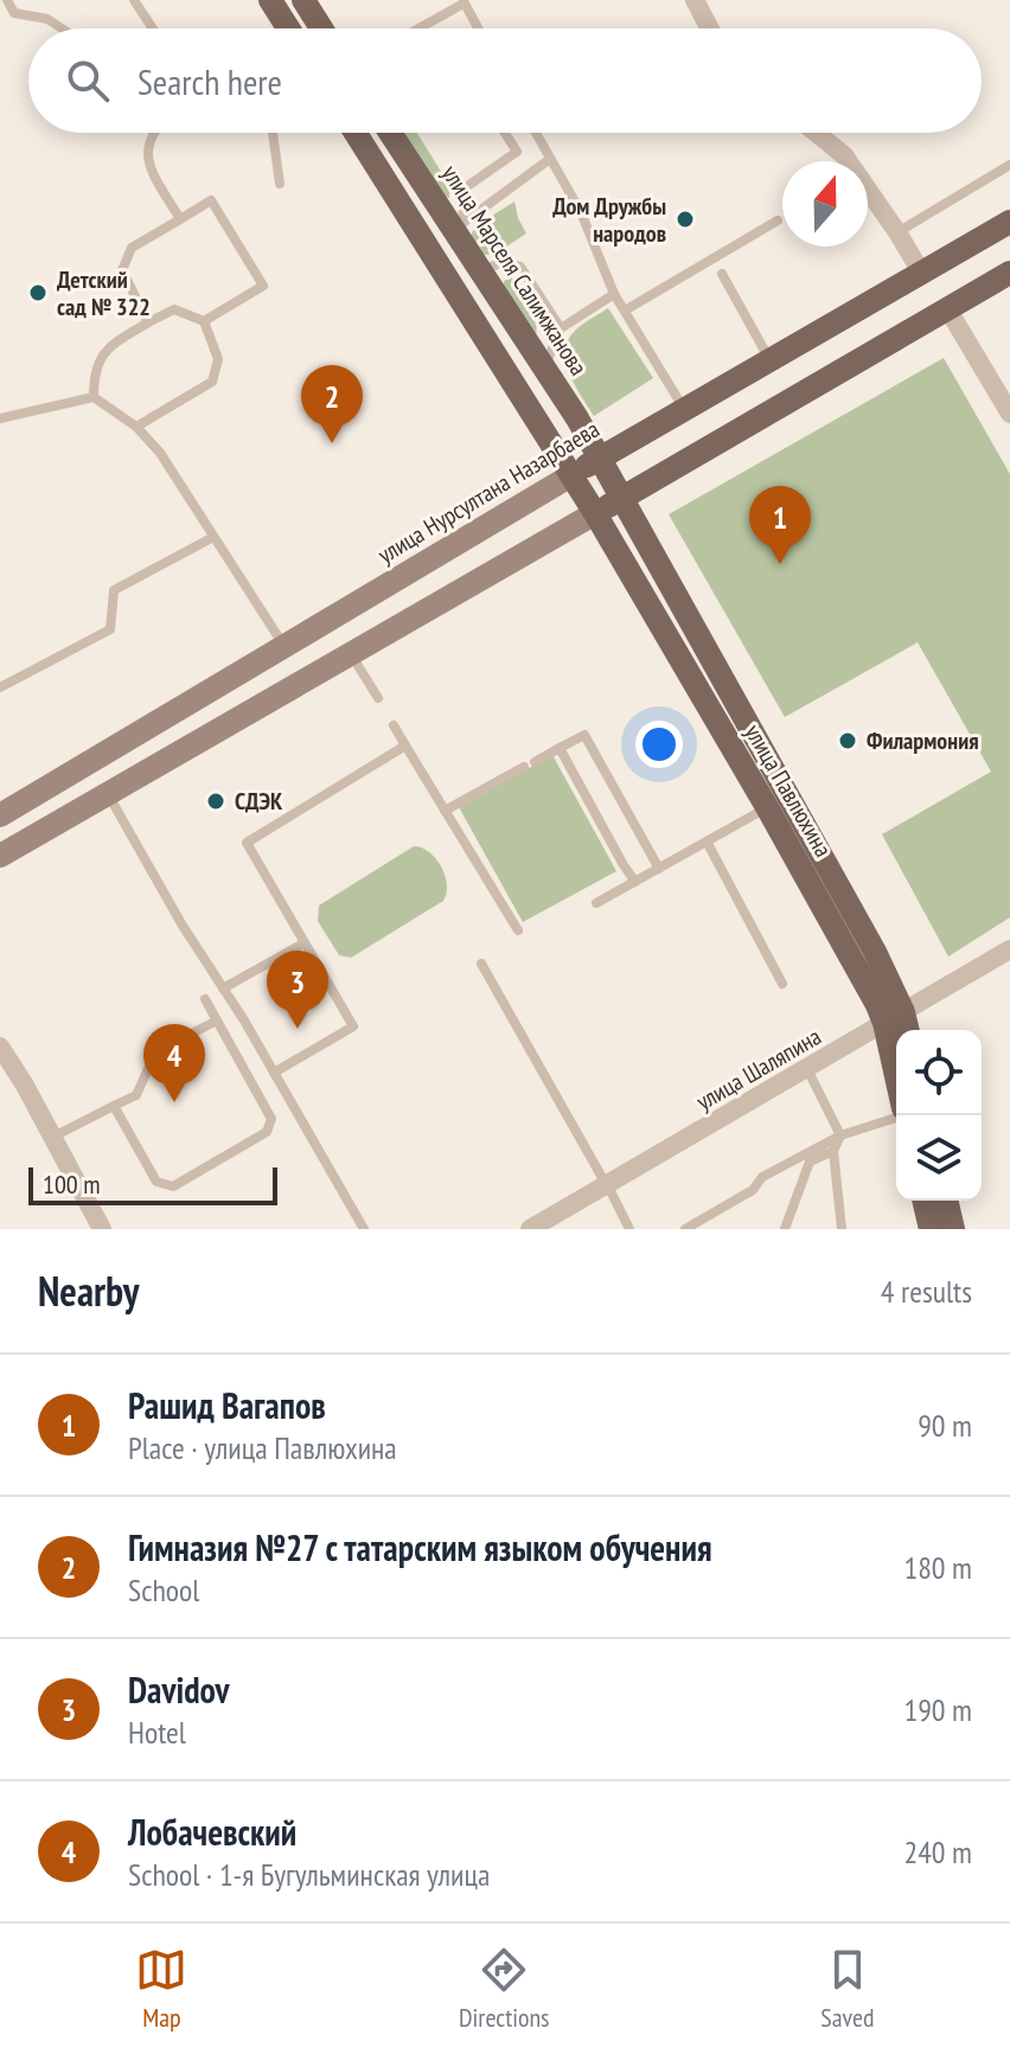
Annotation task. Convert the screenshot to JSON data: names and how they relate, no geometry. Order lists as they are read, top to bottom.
{
  "streets": {
    "main road": ["улица Марселя Салимжанова", "улица Нурсултана Назарбаева", "улица Павлюхина"],
    "street": ["улица Шаляпина"]
  },
  "crossings": [
    ["улица Марселя Салимжанова", "улица Нурсултана Назарбаева"],
    ["улица Марселя Салимжанова", "улица Павлюхина"],
    ["улица Нурсултана Назарбаева", "улица Павлюхина"],
    ["улица Павлюхина", "улица Шаляпина"]
  ],
  "places": [
    "Дом Дружбы народов",
    "Детский сад № 322",
    "Филармония",
    "СДЭК"
  ],
  "scale_bar": "100 m",
  "north": "top",
  "page": {
    "search": "Search here",
    "pins": [
      "2",
      "1",
      "3",
      "4"
    ],
    "scale": "100 m",
    "heading": ["Nearby", "4 results"],
    "list": [
      {
        "mark": "1",
        "name": "Рашид Вагапов",
        "note": "Place · улица Павлюхина",
        "value": "90 m"
      },
      {
        "mark": "2",
        "name": "Гимназия №27 с татарским языком обучения",
        "note": "School",
        "value": "180 m"
      },
      {
        "mark": "3",
        "name": "Davidov",
        "note": "Hotel",
        "value": "190 m"
      },
      {
        "mark": "4",
        "name": "Лобачевский",
        "note": "School · 1-я Бугульминская улица",
        "value": "240 m"
      }
    ],
    "nav": ["Map", "Directions", "Saved"]
  }
}
